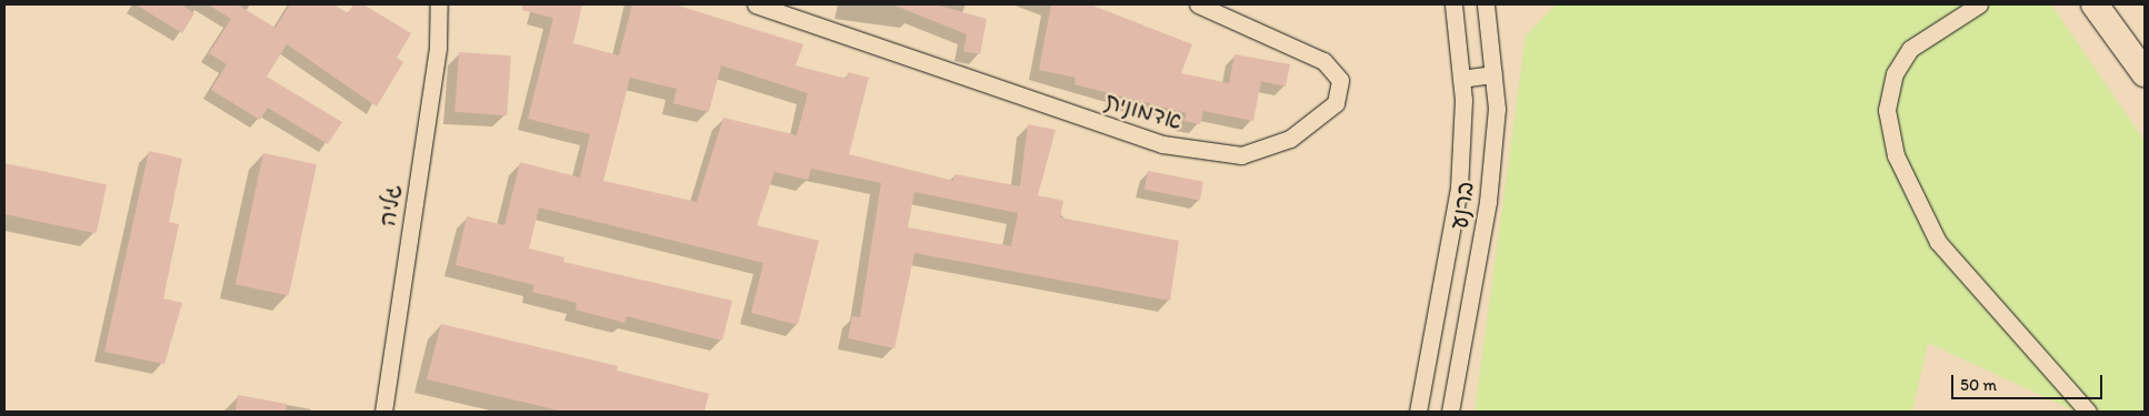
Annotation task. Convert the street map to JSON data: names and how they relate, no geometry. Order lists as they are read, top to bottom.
{
  "streets": {
    "street": ["אדמונית", "גליה", "ברנע"]
  },
  "scale_bar": "50 m"
}
